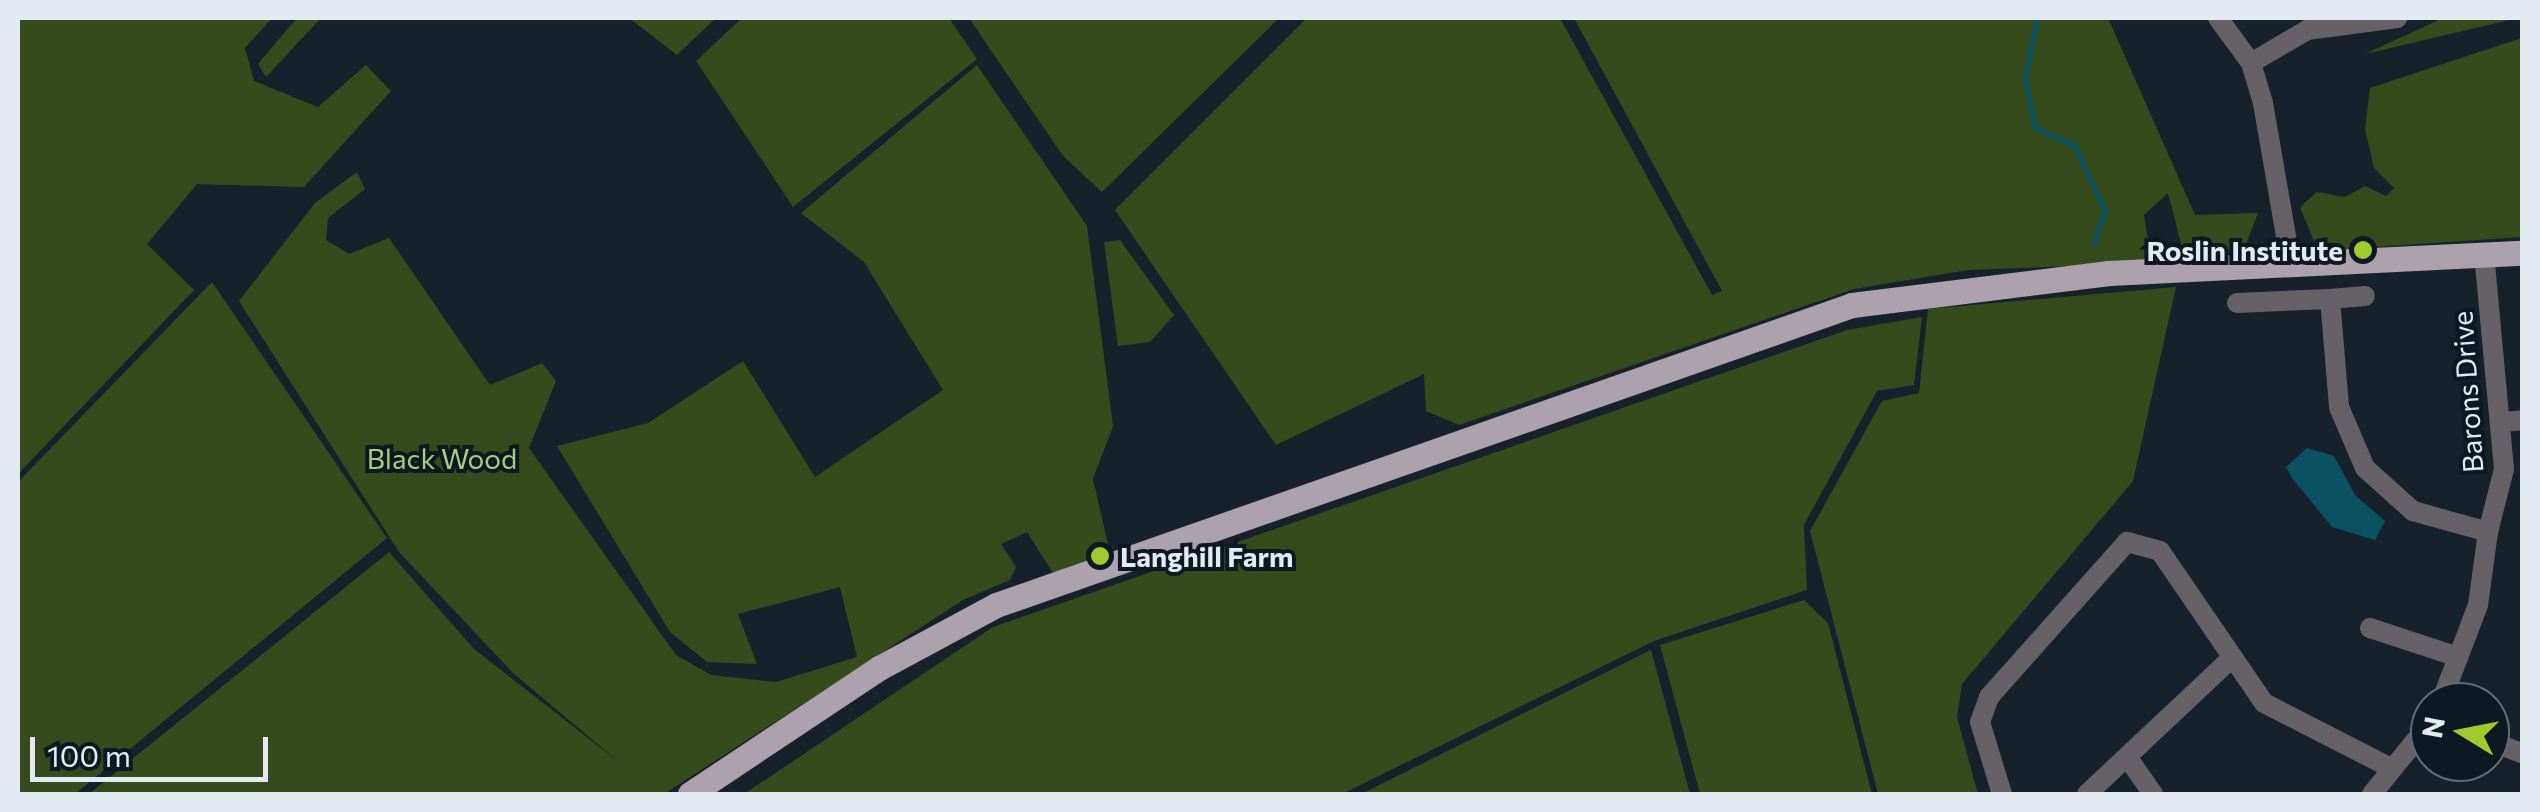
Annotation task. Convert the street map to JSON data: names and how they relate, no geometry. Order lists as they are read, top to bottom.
{
  "streets": {
    "street": ["Barons Drive"]
  },
  "parks": ["Black Wood"],
  "places": ["Roslin Institute", "Langhill Farm"],
  "scale_bar": "100 m",
  "north": "left"
}
